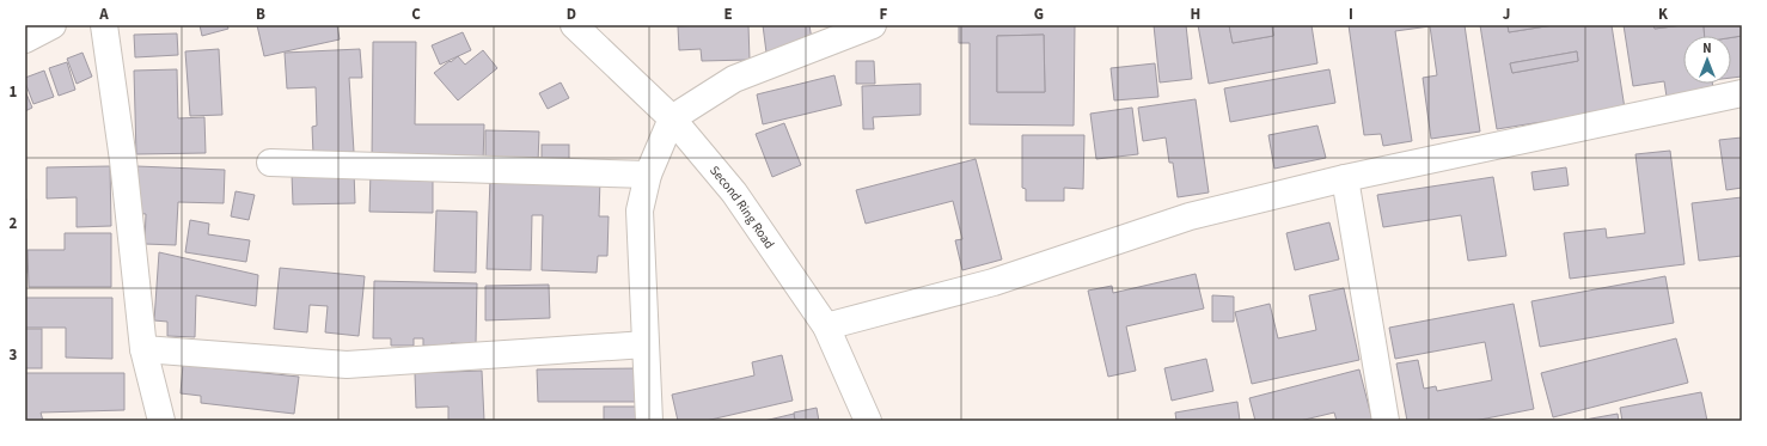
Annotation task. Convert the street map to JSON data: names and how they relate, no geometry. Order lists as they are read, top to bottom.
{
  "streets": {
    "street": ["Second Ring Road"]
  },
  "north": "top",
  "grid": {
    "columns": [
      "A",
      "B",
      "C",
      "D",
      "E",
      "F",
      "G",
      "H",
      "I",
      "J",
      "K"
    ],
    "rows": ["1", "2", "3"]
  }
}
